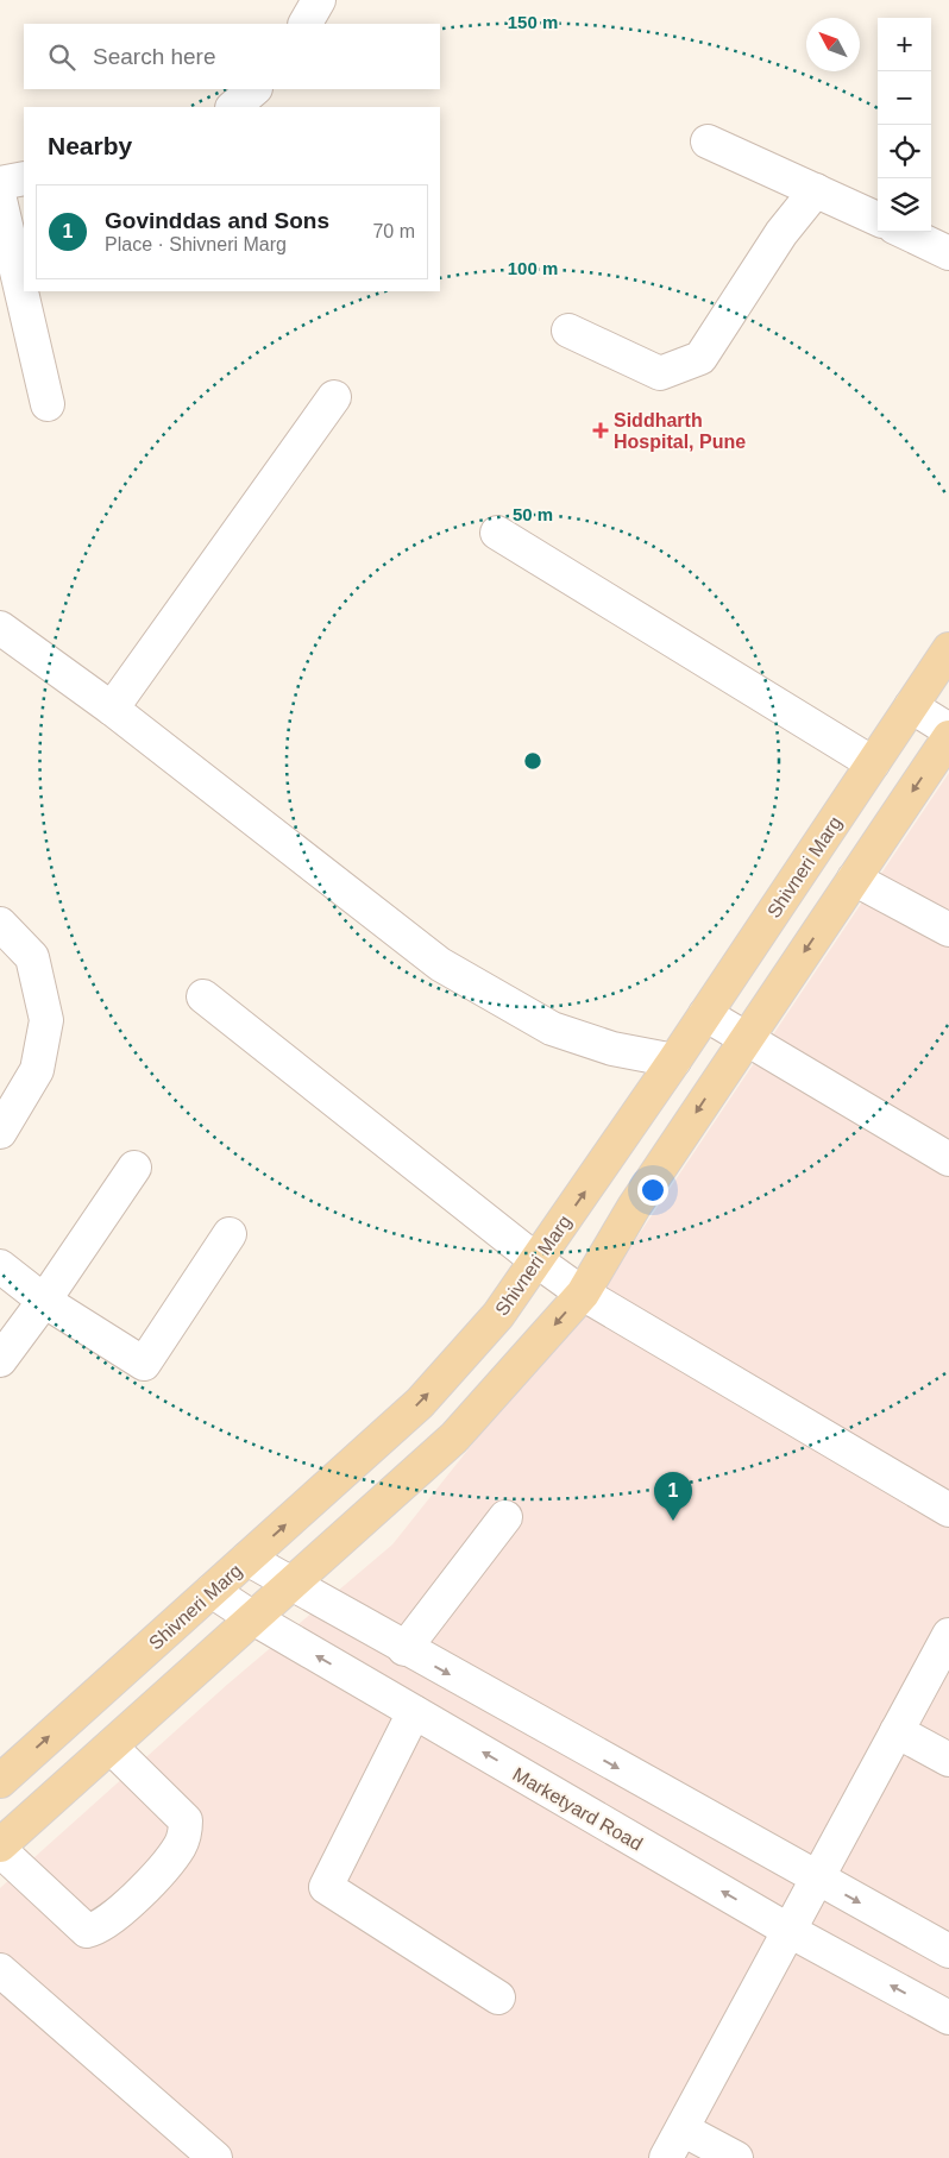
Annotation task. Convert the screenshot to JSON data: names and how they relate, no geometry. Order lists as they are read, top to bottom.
{
  "streets": {
    "main road": ["Shivneri Marg"],
    "street": ["Marketyard Road"]
  },
  "crossings": [
    ["Shivneri Marg", "Marketyard Road"]
  ],
  "places": {
    "health": ["Siddharth Hospital, Pune"]
  },
  "north": "top left",
  "page": {
    "map_buttons": ["+", "−"],
    "search": "Search here",
    "heading": "Nearby",
    "list": [
      {
        "mark": "1",
        "name": "Govinddas and Sons",
        "note": "Place · Shivneri Marg",
        "value": "70 m"
      }
    ],
    "pins": "1"
  },
  "rings": ["150 m", "100 m", "50 m"]
}
